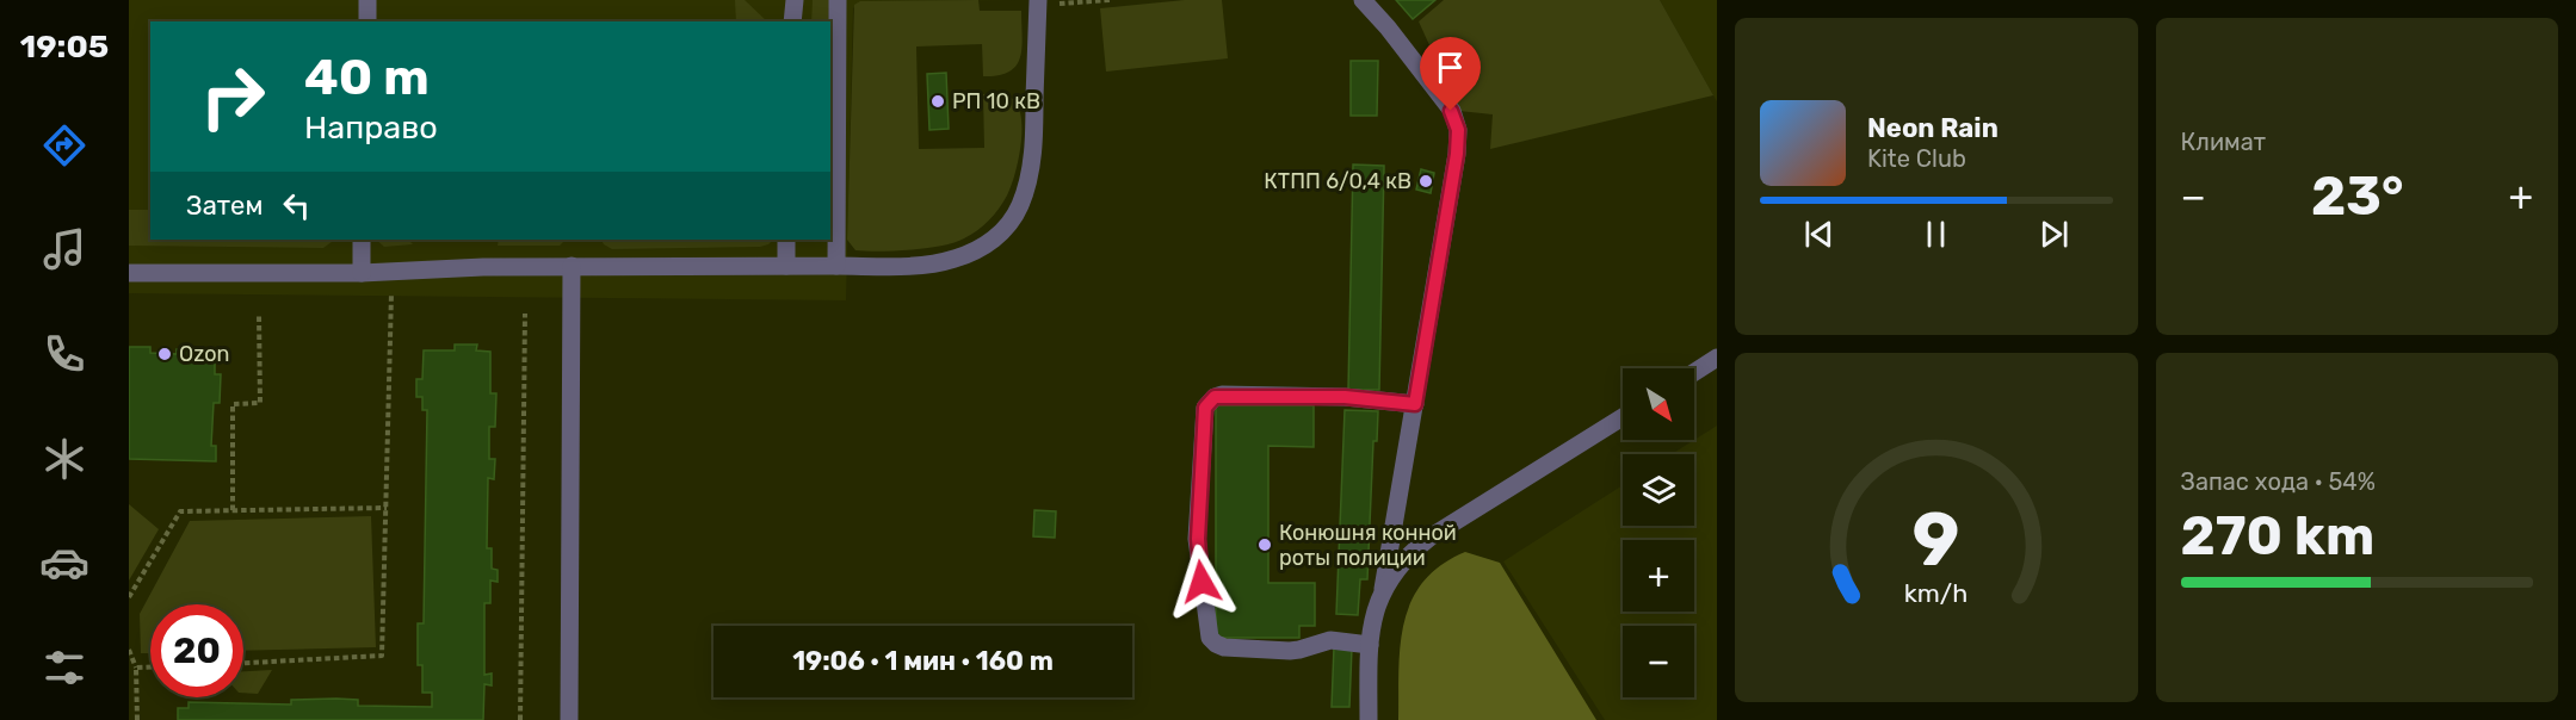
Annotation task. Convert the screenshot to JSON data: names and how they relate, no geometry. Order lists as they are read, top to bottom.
{
  "places": [
    "РП 10 кВ",
    "КТПП 6/0,4 кВ",
    "Ozon",
    "Конюшня конной роты полиции"
  ],
  "north": "bottom right",
  "page": {
    "tabs": "19:05",
    "tile": [
      "Климат",
      ["Запас хода · 54%", "270 km"]
    ],
    "turn": ["40 m", "Направо"],
    "song": ["Neon Rain", "Kite Club"],
    "heat": ["−", "23°", "+"],
    "then": "Затем",
    "map_buttons": ["+", "−"],
    "limit": "20",
    "trip": "19:06 · 1 мин · 160 m",
    "gauge": ["9", "km/h"]
  }
}
